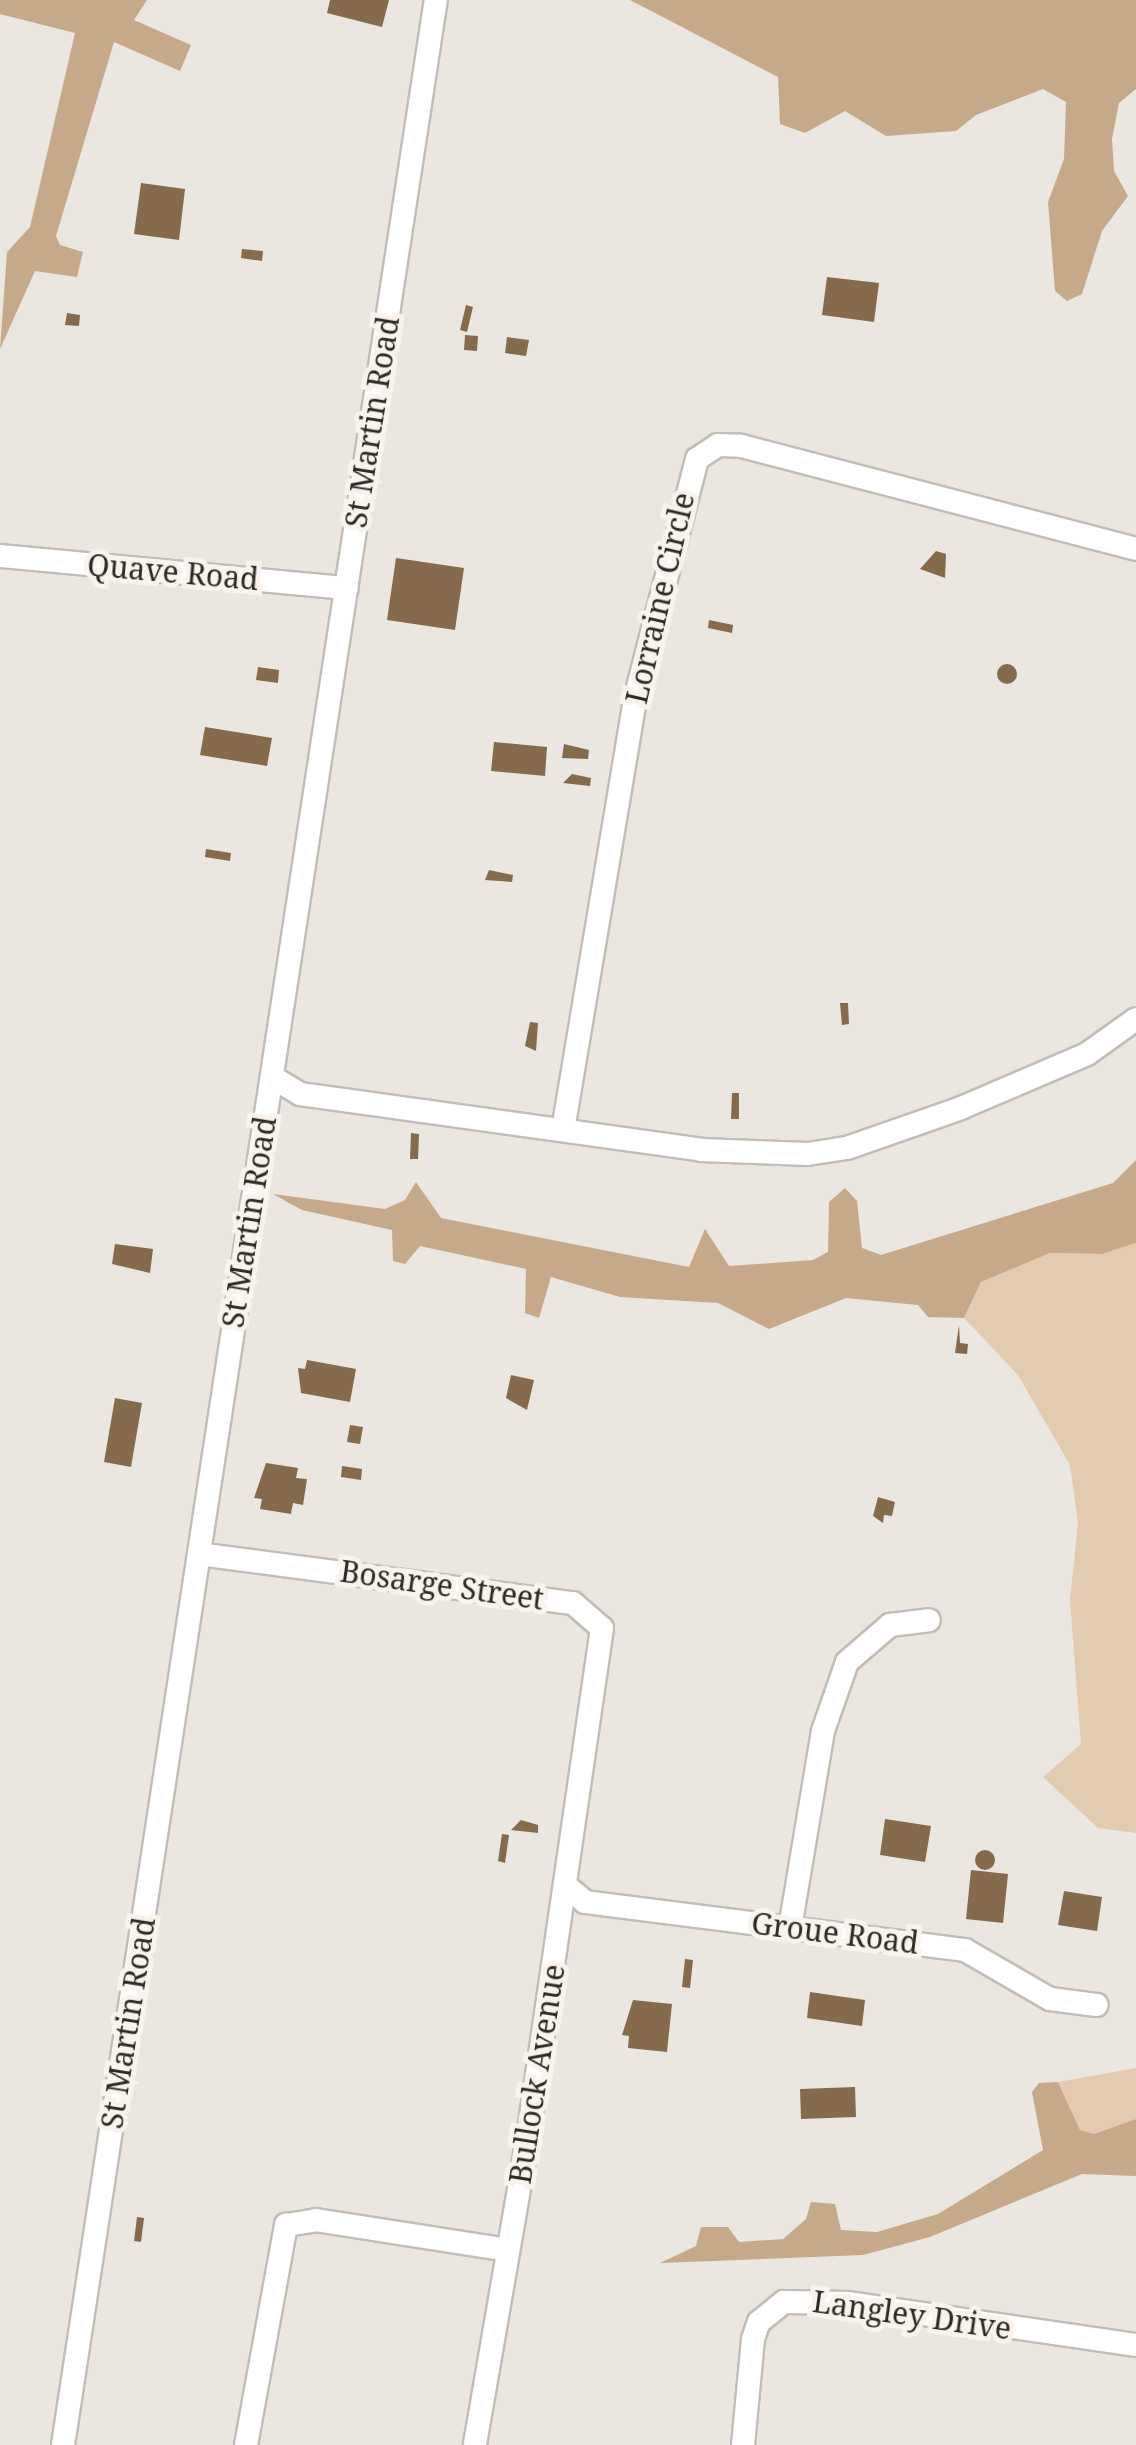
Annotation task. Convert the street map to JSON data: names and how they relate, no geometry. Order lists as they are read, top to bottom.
{
  "streets": {
    "street": [
      "St Martin Road",
      "Quave Road",
      "Lorraine Circle",
      "Bosarge Street",
      "Groue Road",
      "Bullock Avenue",
      "Langley Drive"
    ]
  },
  "crossings": [
    ["St Martin Road", "Quave Road"],
    ["St Martin Road", "Bosarge Street"],
    ["Bosarge Street", "Bullock Avenue"],
    ["Groue Road", "Bullock Avenue"]
  ]
}
